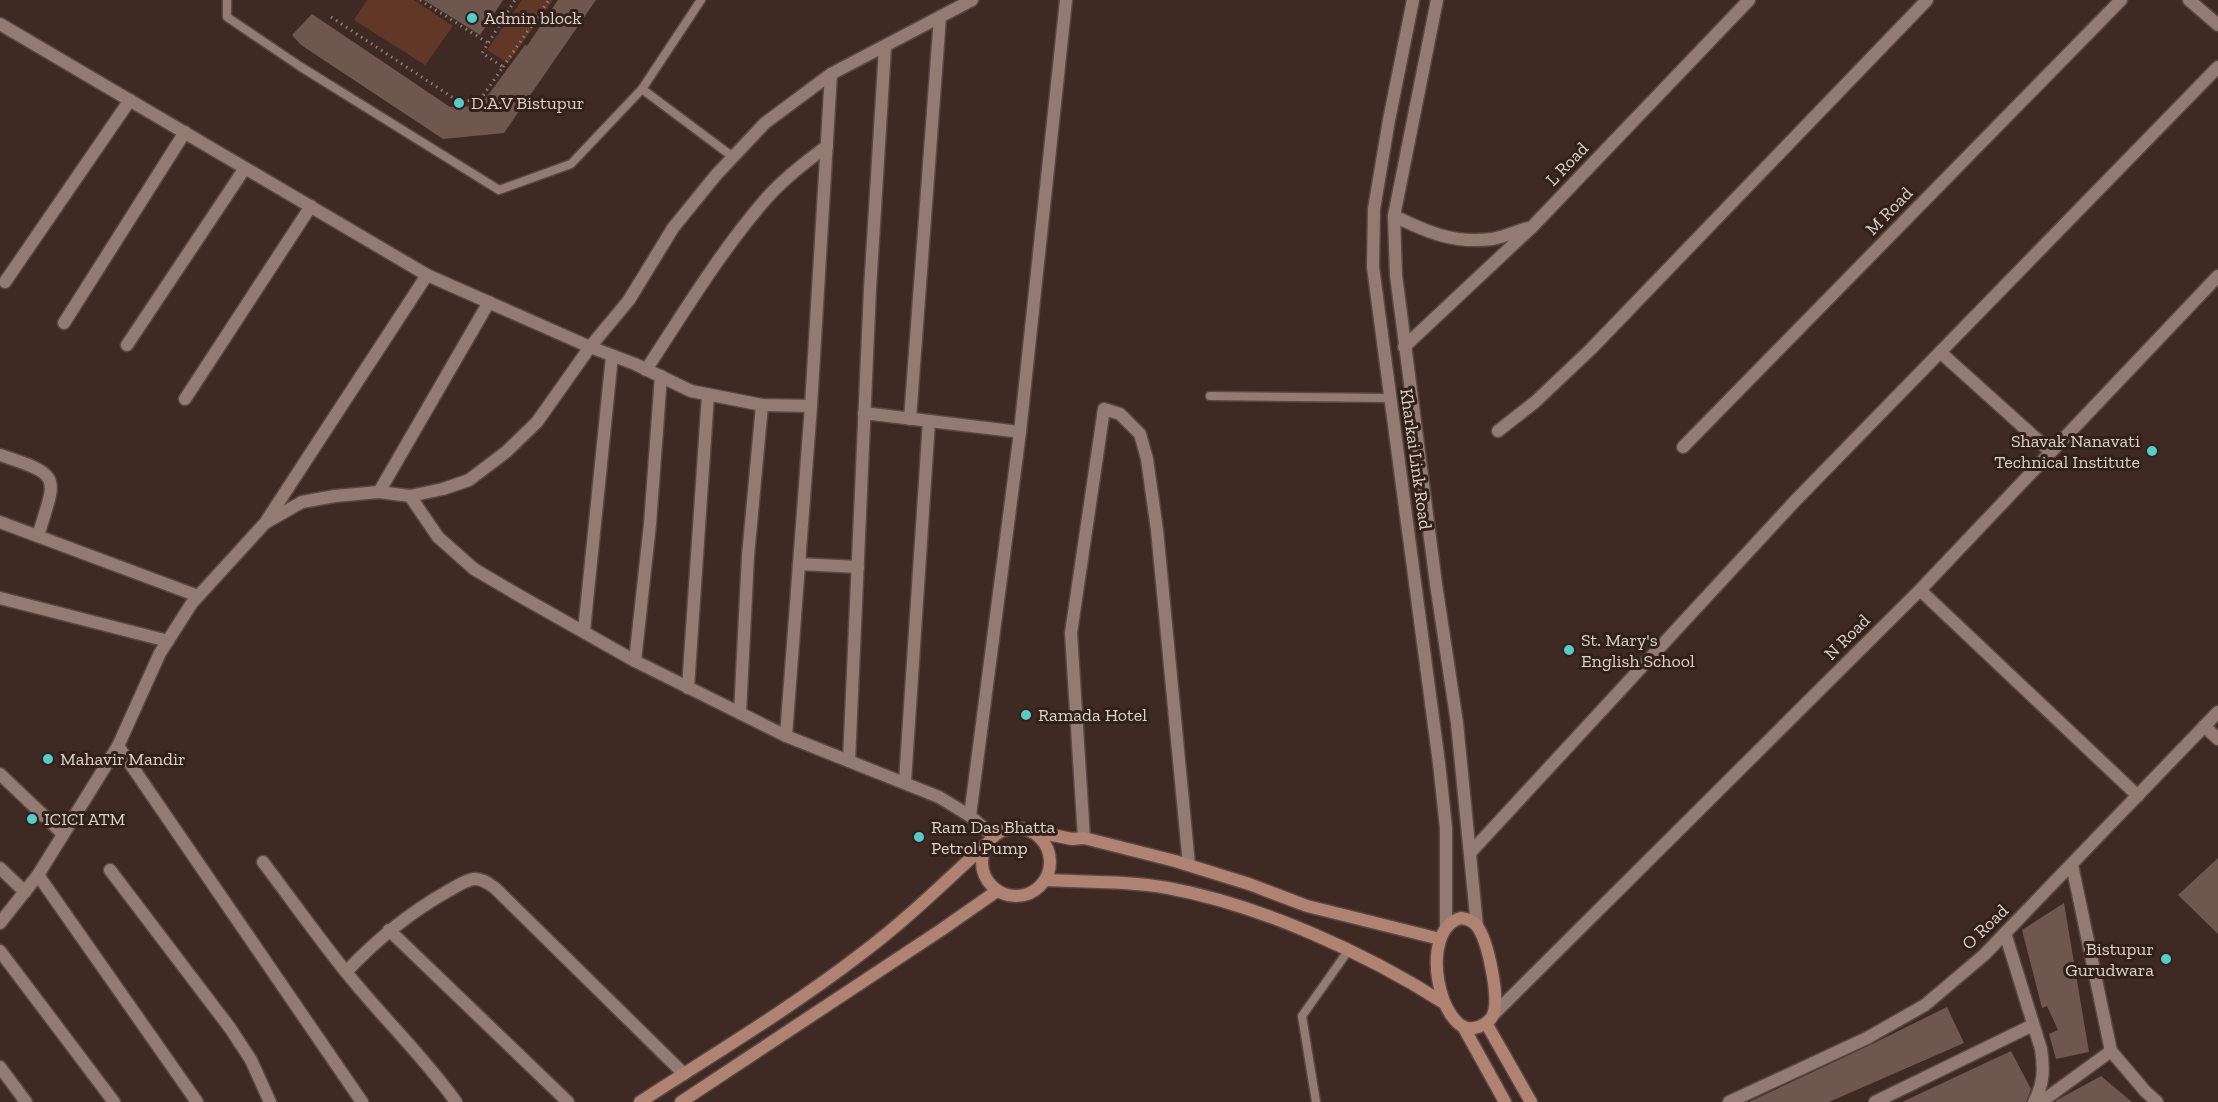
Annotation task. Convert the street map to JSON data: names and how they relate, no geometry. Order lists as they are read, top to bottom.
{
  "streets": {
    "street": [
      "L Road",
      "M Road",
      "Kharkai Link Road",
      "N Road",
      "O Road"
    ]
  },
  "places": [
    "Admin block",
    "D.A.V Bistupur",
    "Shavak Nanavati Technical Institute",
    "St. Mary's English School",
    "Ramada Hotel",
    "Mahavir Mandir",
    "ICICI ATM",
    "Ram Das Bhatta Petrol Pump",
    "Bistupur Gurudwara"
  ]
}
